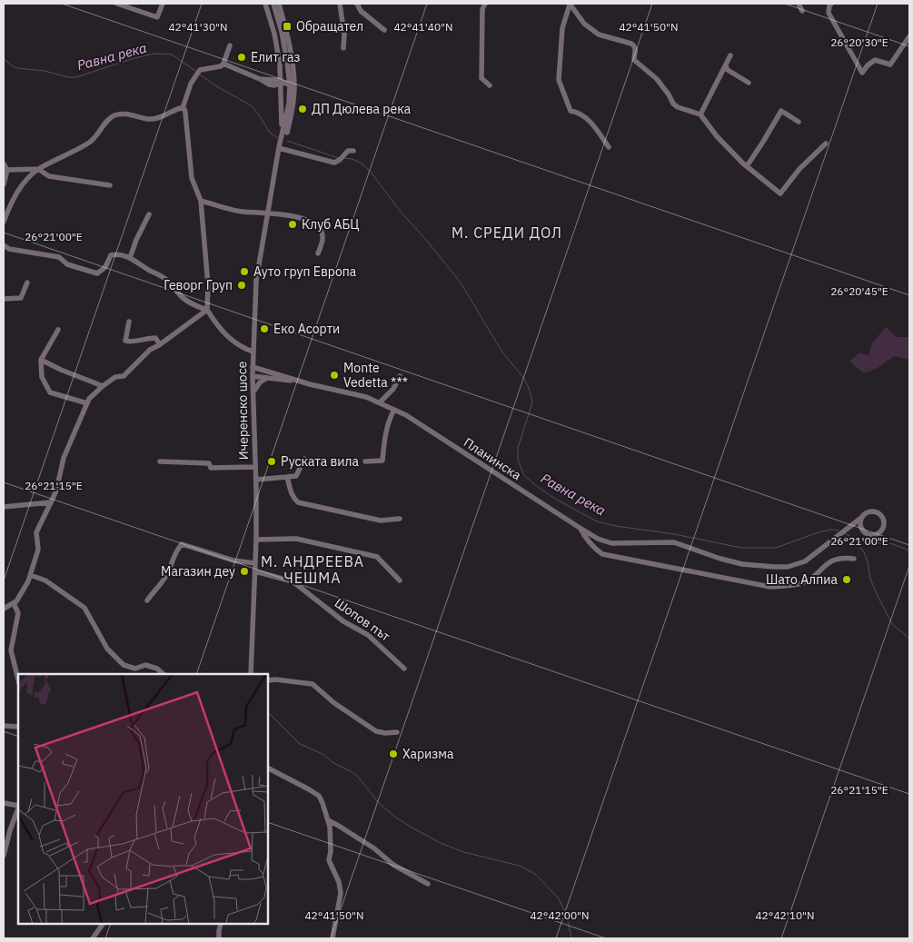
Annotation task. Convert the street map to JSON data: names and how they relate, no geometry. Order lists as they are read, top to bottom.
{
  "streets": {
    "street": ["Ичеренско шосе", "Планинска", "Шопов път"]
  },
  "crossings": [
    ["Ичеренско шосе", "Шопов път"]
  ],
  "districts": ["М. СРЕДИ ДОЛ", "М. АНДРЕЕВА ЧЕШМА"],
  "water": ["Равна река"],
  "places": {
    "transit": ["Обращател"],
    "other": [
      "Елит газ",
      "ДП Дюлева река",
      "Клуб АБЦ",
      "Ауто груп Европа",
      "Геворг Груп",
      "Еко Асорти",
      "Monte Vedetta ***",
      "Руската вила",
      "Магазин деу",
      "Шато Алпиа",
      "Харизма"
    ]
  },
  "coordinates": [
    "42°41'30\"N",
    "42°41'40\"N",
    "42°41'50\"N",
    "26°20'30\"E",
    "26°21'00\"E",
    "26°20'45\"E",
    "26°21'15\"E",
    "42°42'00\"N",
    "42°42'10\"N"
  ]
}
